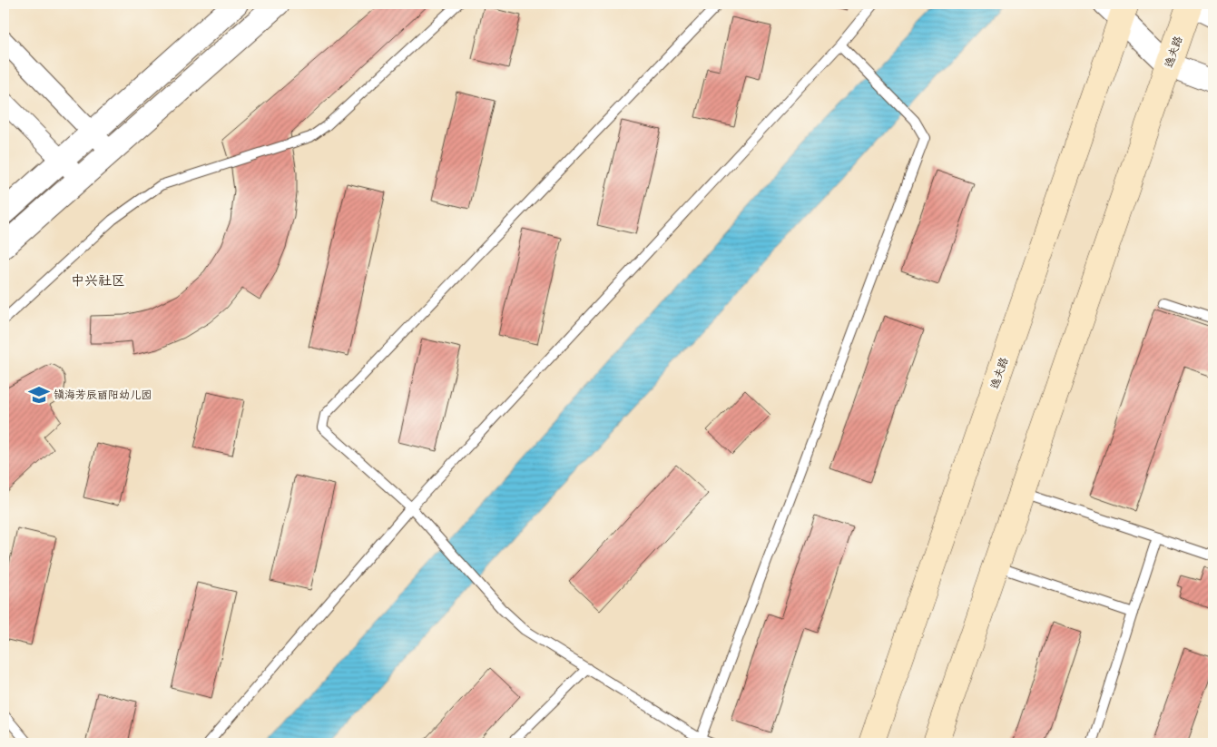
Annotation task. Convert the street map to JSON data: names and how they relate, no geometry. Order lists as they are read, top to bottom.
{
  "streets": {
    "main road": ["逸夫路"]
  },
  "districts": ["中兴社区"],
  "places": {
    "school or university": ["镇海芳辰丽阳幼儿园"]
  }
}
